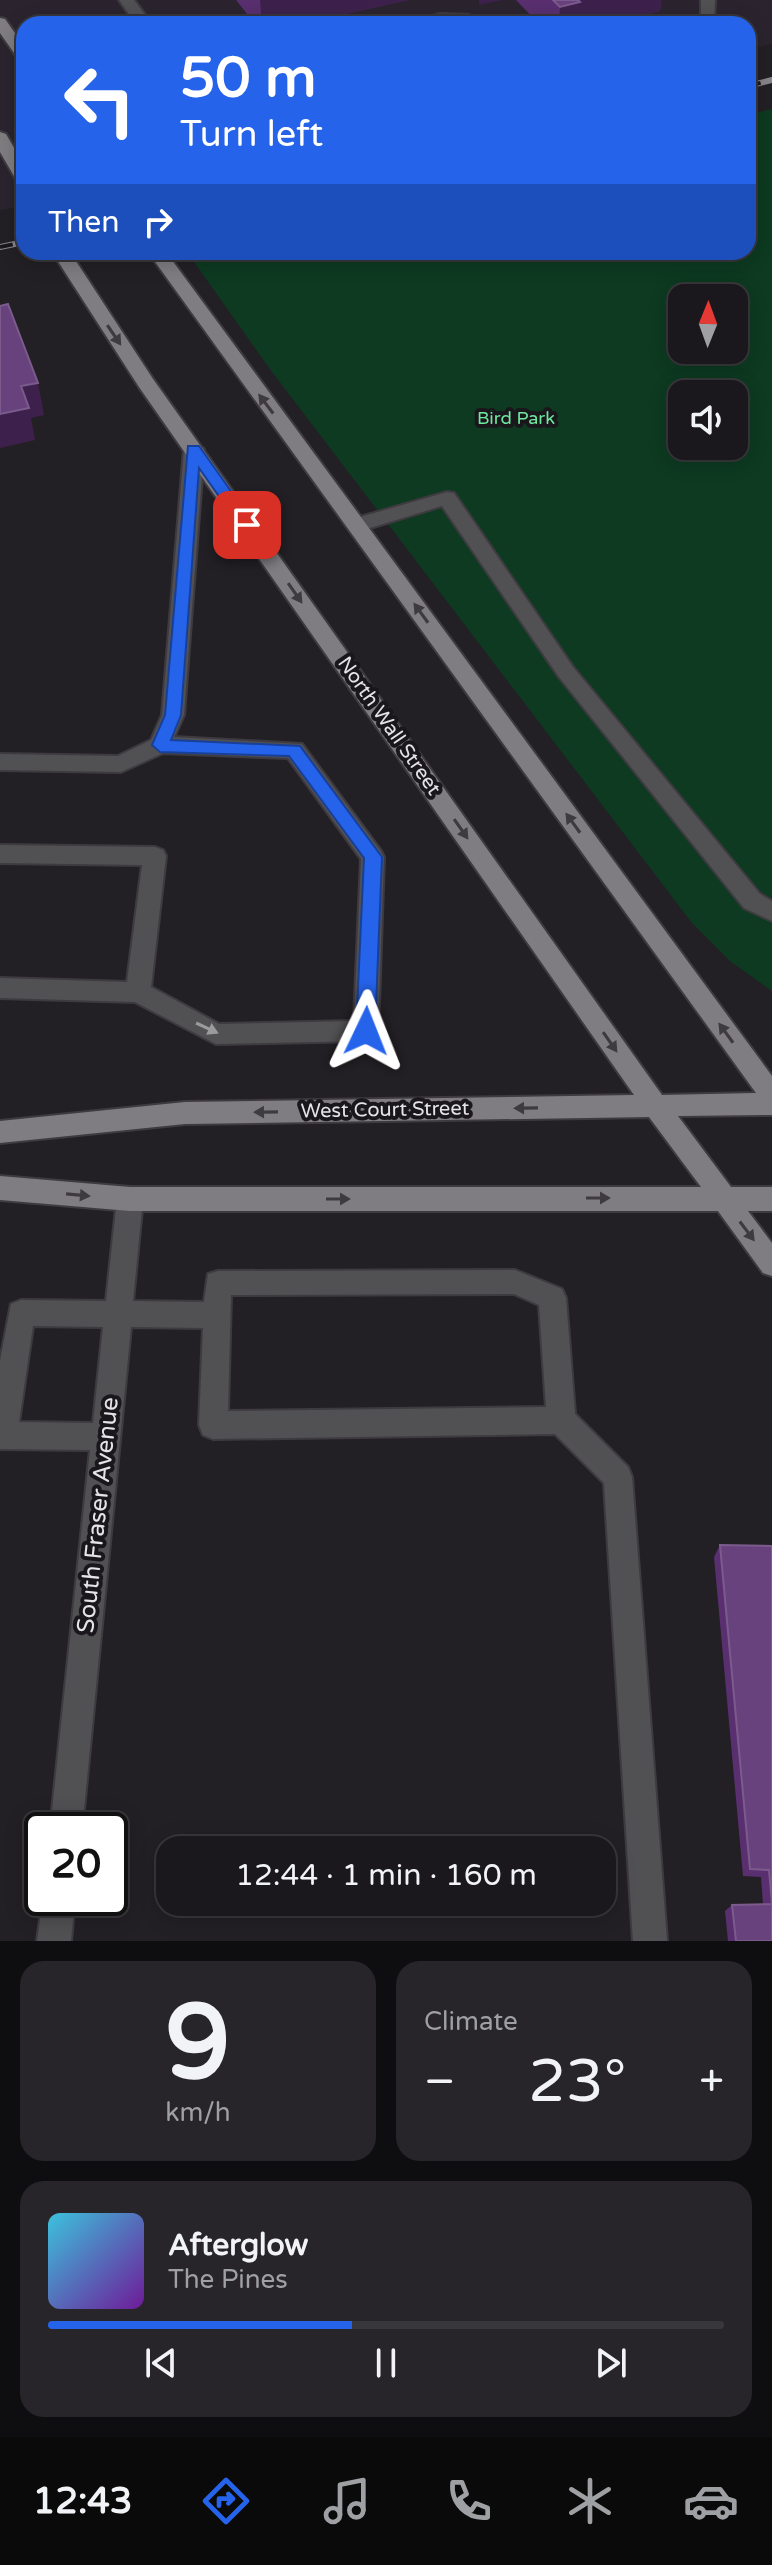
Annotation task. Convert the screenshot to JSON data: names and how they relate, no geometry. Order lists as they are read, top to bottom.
{
  "streets": {
    "main road": ["North Wall Street", "West Court Street"],
    "street": ["South Fraser Avenue"]
  },
  "crossings": [
    ["North Wall Street", "West Court Street"]
  ],
  "parks": ["Bird Park"],
  "north": "top",
  "page": {
    "turn": ["50 m", "Turn left"],
    "then": "Then",
    "limit": "20",
    "trip": "12:44 · 1 min · 160 m",
    "tile": [
      ["9", "km/h"],
      "Climate"
    ],
    "heat": ["−", "23°", "+"],
    "song": ["Afterglow", "The Pines"],
    "tabs": "12:43"
  }
}
